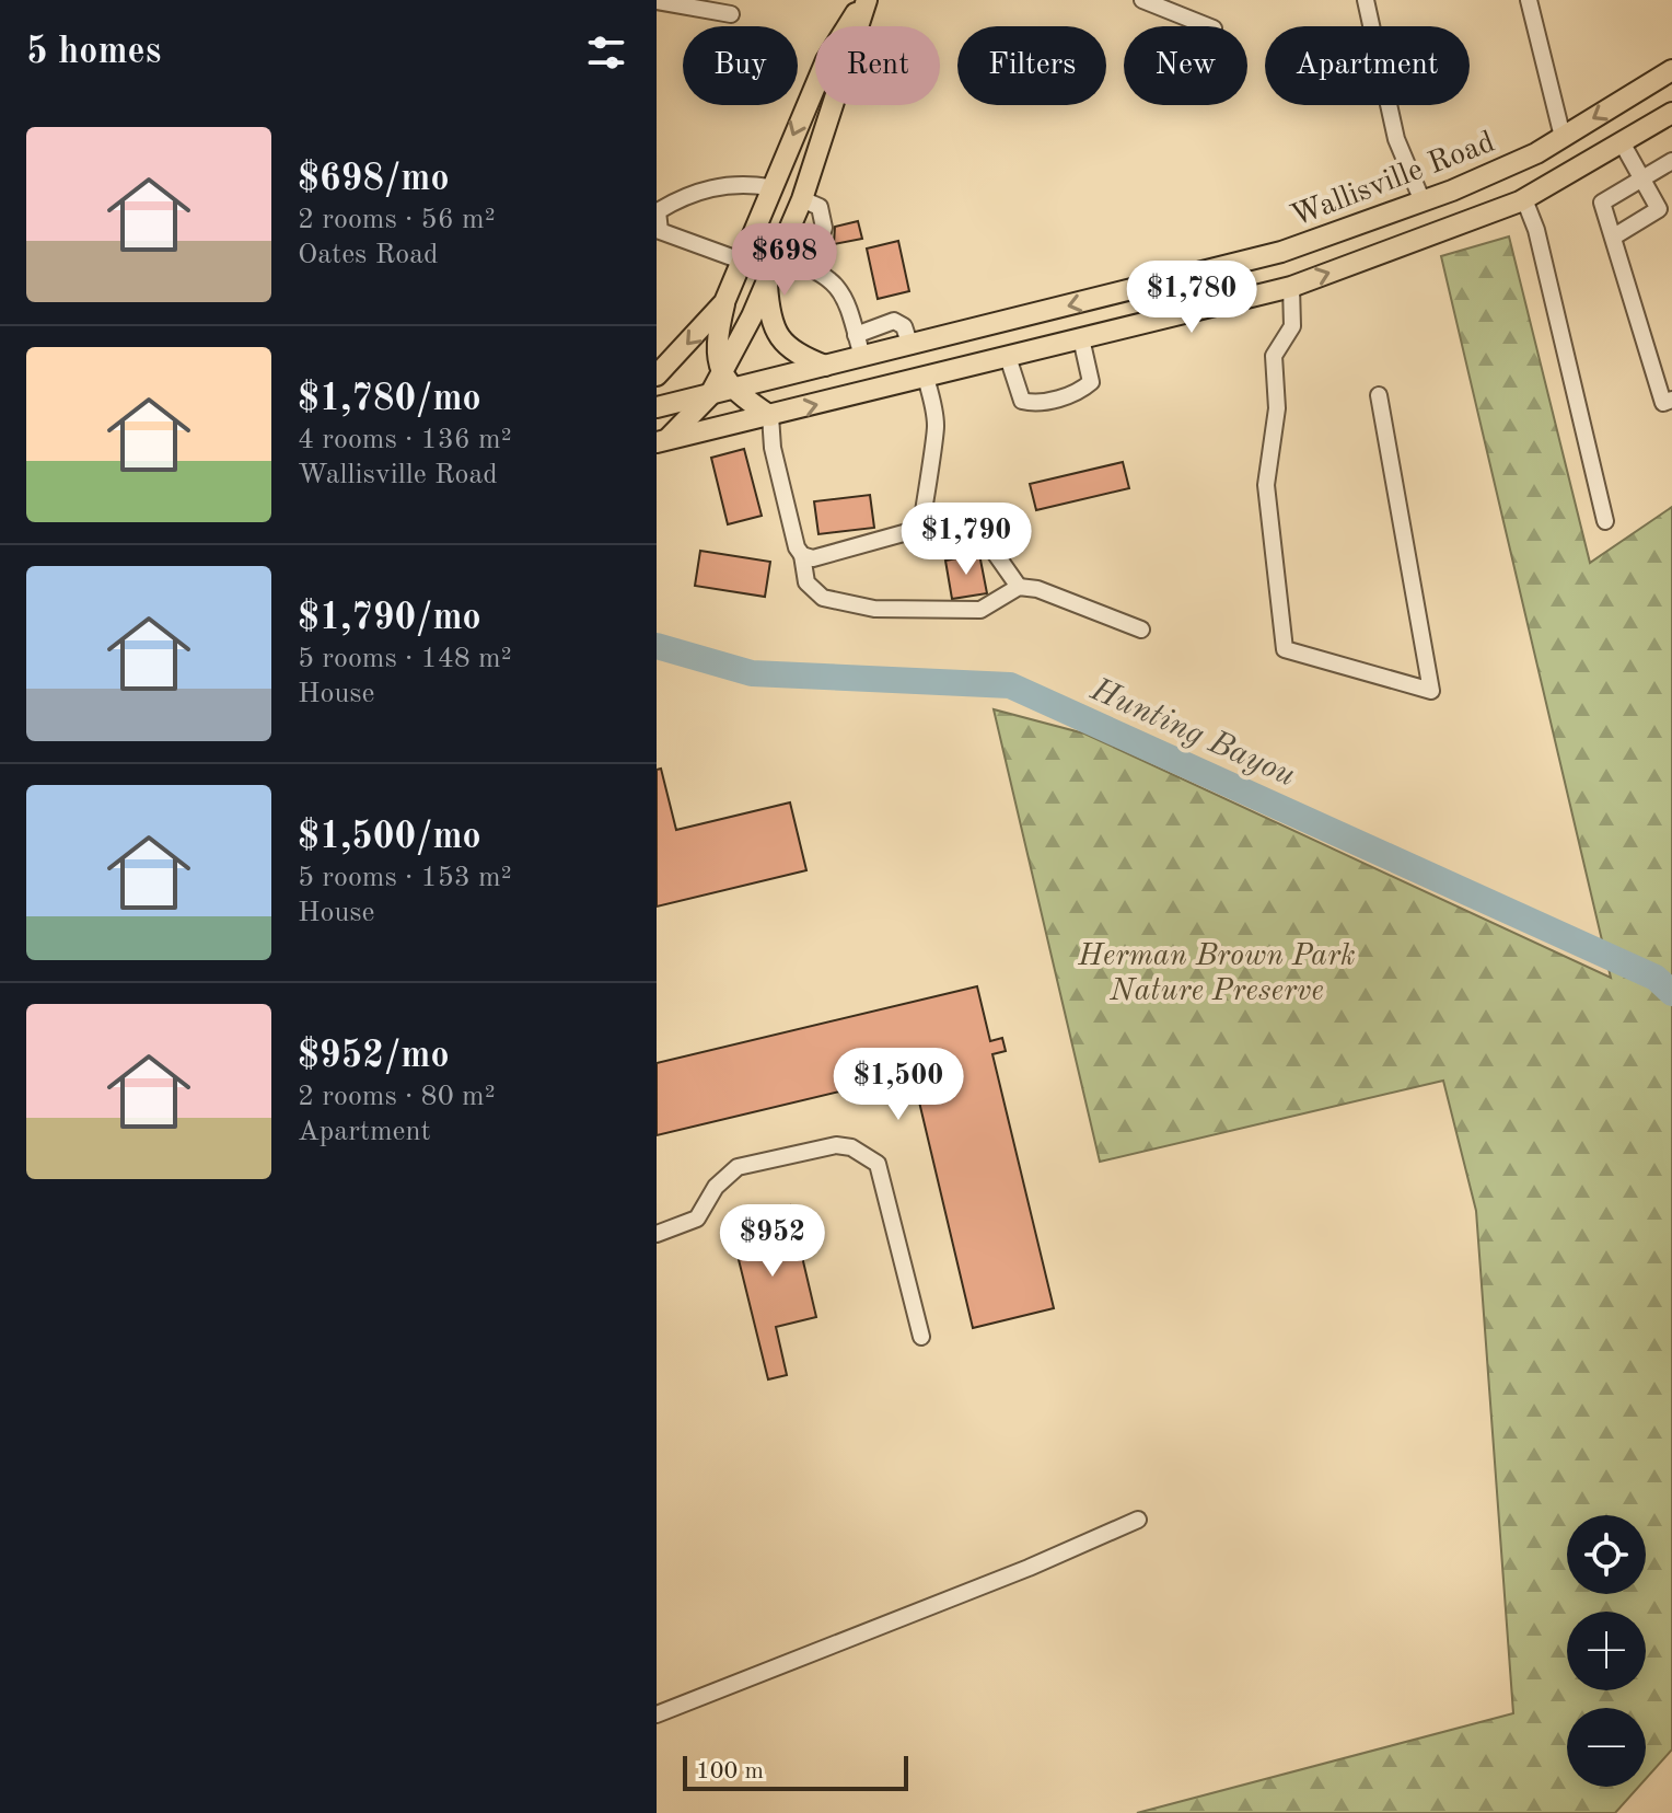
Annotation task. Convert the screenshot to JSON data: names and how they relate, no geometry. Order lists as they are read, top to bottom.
{
  "streets": {
    "main road": ["Wallisville Road"]
  },
  "water": ["Hunting Bayou"],
  "parks": ["Herman Brown Park Nature Preserve"],
  "scale_bar": "100 m",
  "page": {
    "heading": "5 homes",
    "chip": [
      "Buy",
      "Rent",
      "Filters",
      "New",
      "Apartment"
    ],
    "list": [
      {
        "name": "$698/mo",
        "note": "2 rooms · 56 m² · Oates Road"
      },
      {
        "name": "$1,780/mo",
        "note": "4 rooms · 136 m² · Wallisville Road"
      },
      {
        "name": "$1,790/mo",
        "note": "5 rooms · 148 m² · House"
      },
      {
        "name": "$1,500/mo",
        "note": "5 rooms · 153 m² · House"
      },
      {
        "name": "$952/mo",
        "note": "2 rooms · 80 m² · Apartment"
      }
    ],
    "price": [
      "$698",
      "$1,780",
      "$1,790",
      "$1,500",
      "$952"
    ],
    "map_buttons": ["+", "−"],
    "scale": "100 m"
  }
}
